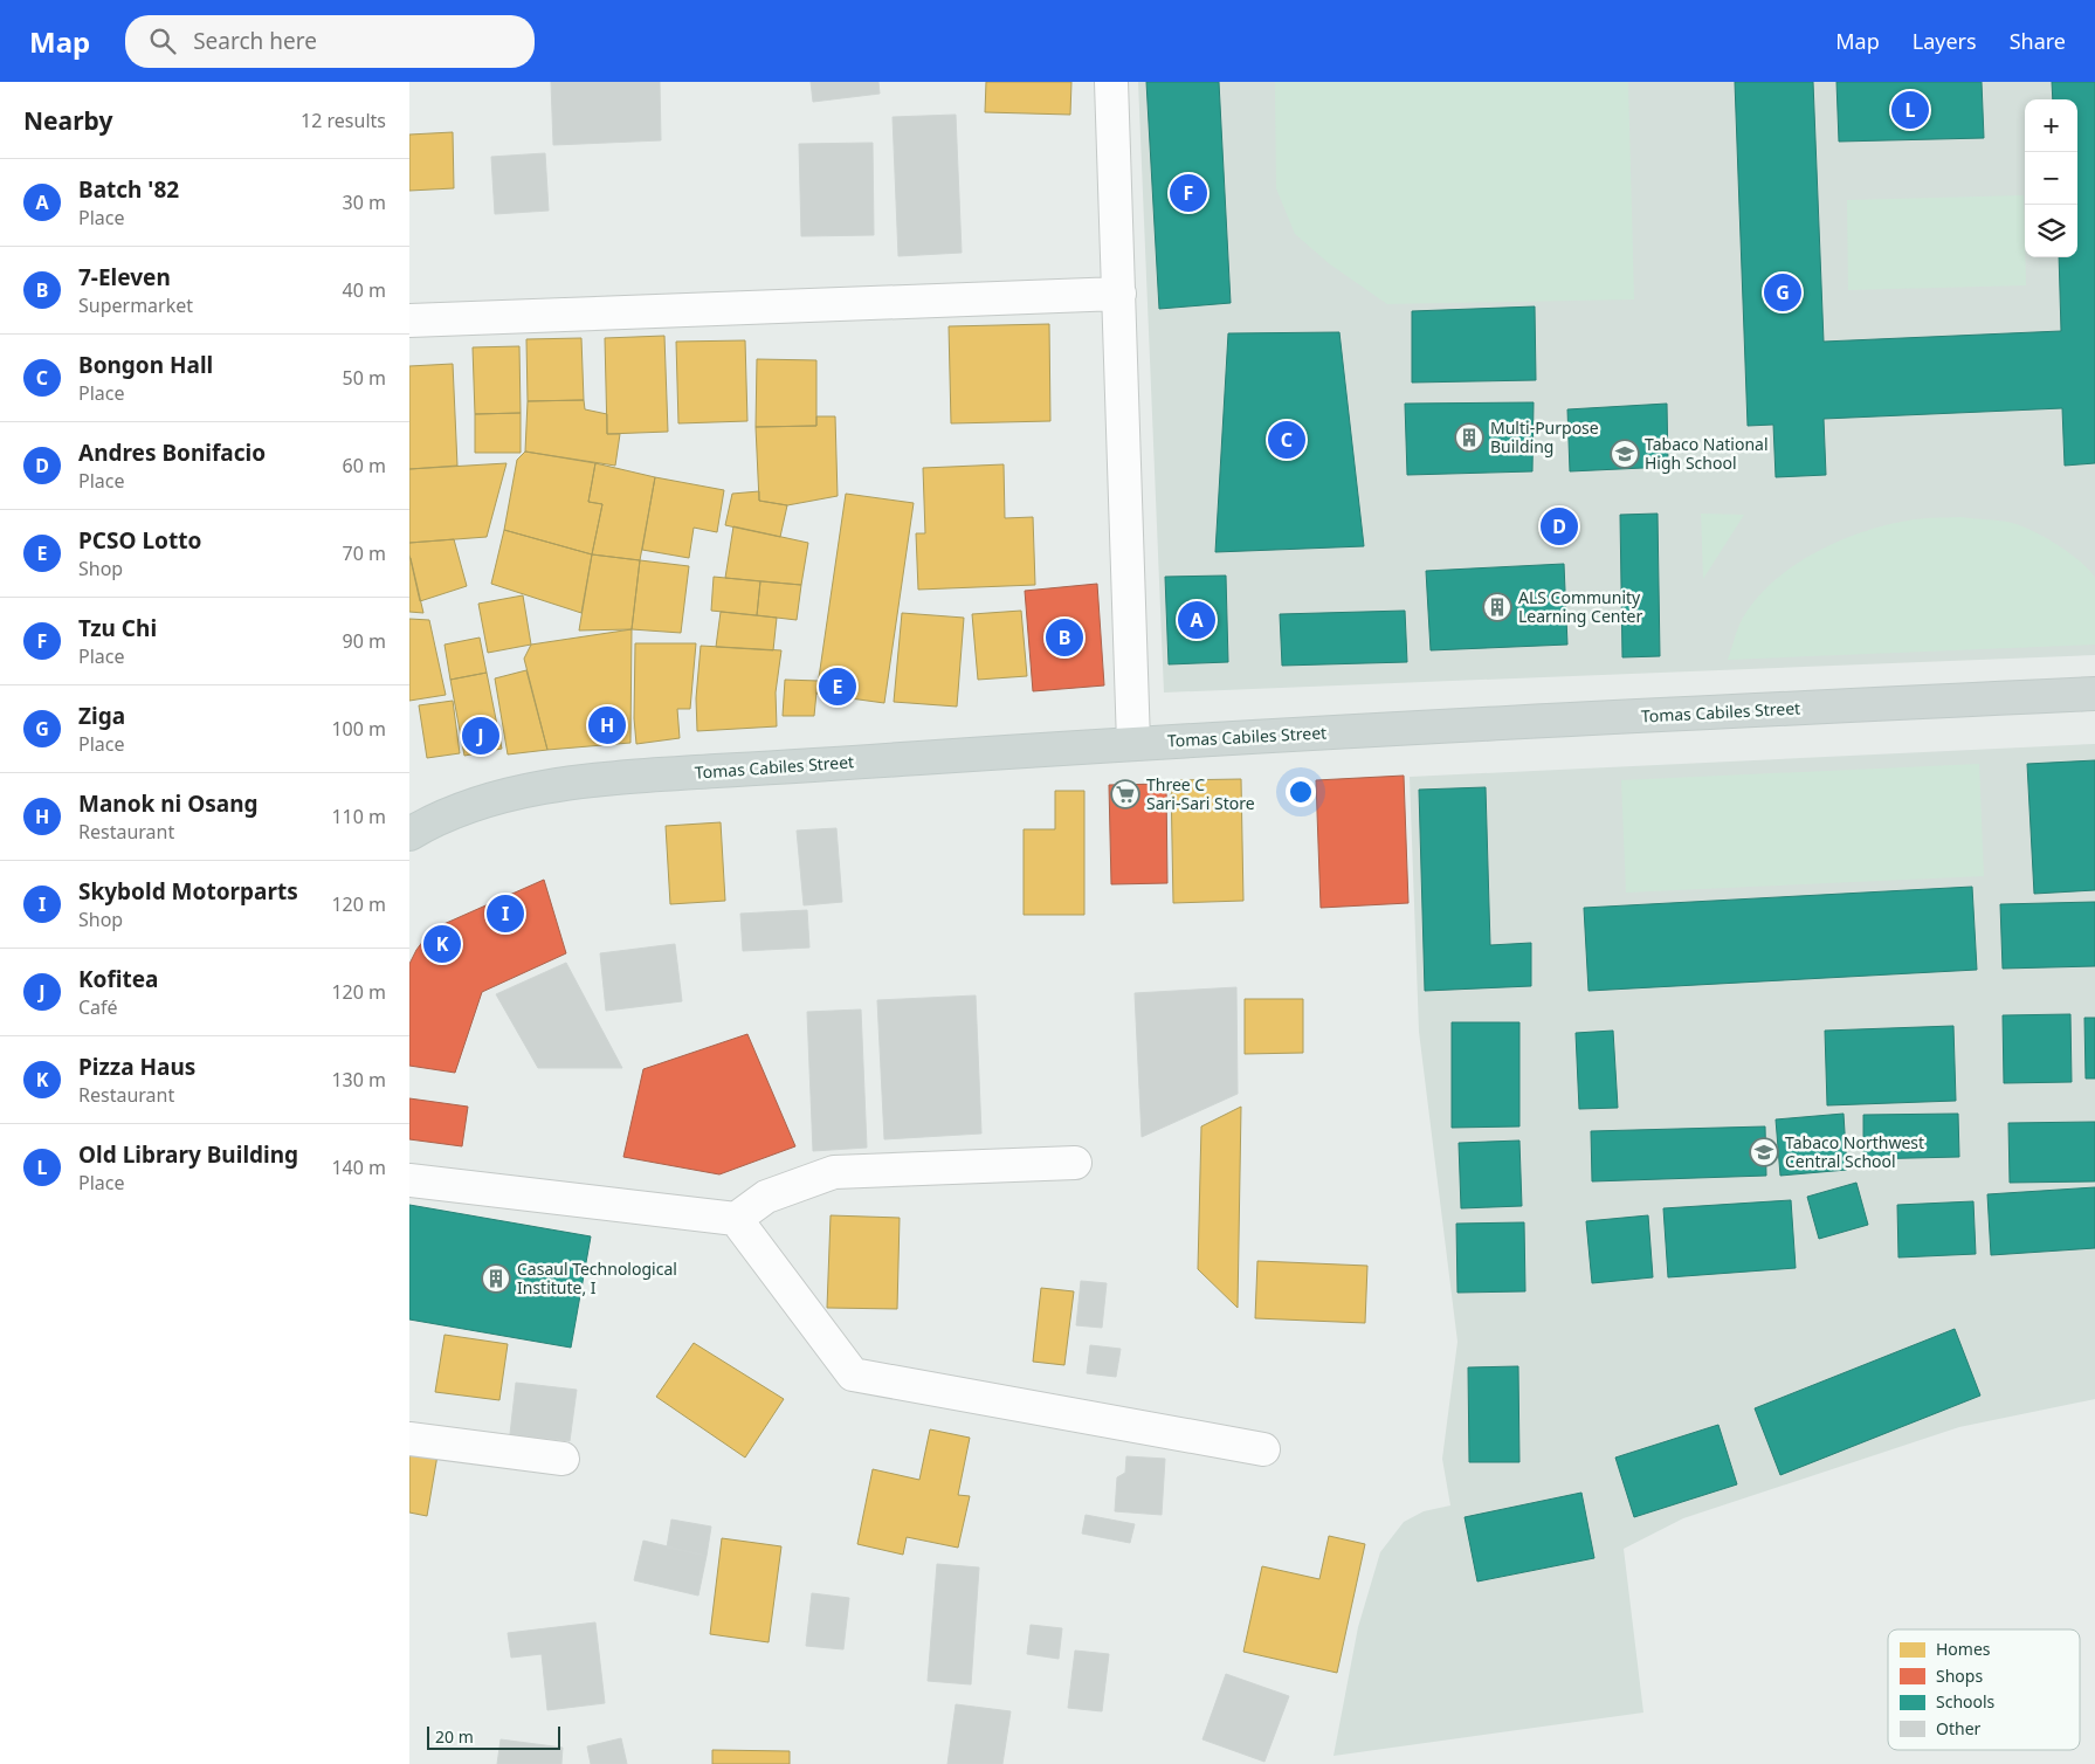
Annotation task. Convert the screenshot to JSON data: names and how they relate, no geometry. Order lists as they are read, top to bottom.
{
  "streets": {
    "main road": ["Tomas Cabiles Street"]
  },
  "places": {
    "building": ["Multi-Purpose Building", "ALS Community Learning Center", "Casaul Technological Institute, I"],
    "school or university": ["Tabaco National High School", "Tabaco Northwest Central School"],
    "supermarket": ["Three C Sari-Sari Store"]
  },
  "legend": [
    "Homes",
    "Shops",
    "Schools",
    "Other"
  ],
  "scale_bar": "20 m",
  "page": {
    "header": "Map",
    "search": "Search here",
    "nav": ["Map", "Layers", "Share"],
    "heading": ["Nearby", "12 results"],
    "pins": [
      "L",
      "F",
      "G",
      "C",
      "D",
      "A",
      "B",
      "E",
      "H",
      "J",
      "I",
      "K"
    ],
    "map_buttons": ["+", "−"],
    "list": [
      {
        "mark": "A",
        "name": "Batch '82",
        "note": "Place",
        "value": "30 m"
      },
      {
        "mark": "B",
        "name": "7-Eleven",
        "note": "Supermarket",
        "value": "40 m"
      },
      {
        "mark": "C",
        "name": "Bongon Hall",
        "note": "Place",
        "value": "50 m"
      },
      {
        "mark": "D",
        "name": "Andres Bonifacio",
        "note": "Place",
        "value": "60 m"
      },
      {
        "mark": "E",
        "name": "PCSO Lotto",
        "note": "Shop",
        "value": "70 m"
      },
      {
        "mark": "F",
        "name": "Tzu Chi",
        "note": "Place",
        "value": "90 m"
      },
      {
        "mark": "G",
        "name": "Ziga",
        "note": "Place",
        "value": "100 m"
      },
      {
        "mark": "H",
        "name": "Manok ni Osang",
        "note": "Restaurant",
        "value": "110 m"
      },
      {
        "mark": "I",
        "name": "Skybold Motorparts",
        "note": "Shop",
        "value": "120 m"
      },
      {
        "mark": "J",
        "name": "Kofitea",
        "note": "Café",
        "value": "120 m"
      },
      {
        "mark": "K",
        "name": "Pizza Haus",
        "note": "Restaurant",
        "value": "130 m"
      },
      {
        "mark": "L",
        "name": "Old Library Building",
        "note": "Place",
        "value": "140 m"
      }
    ],
    "scale": "20 m"
  }
}
